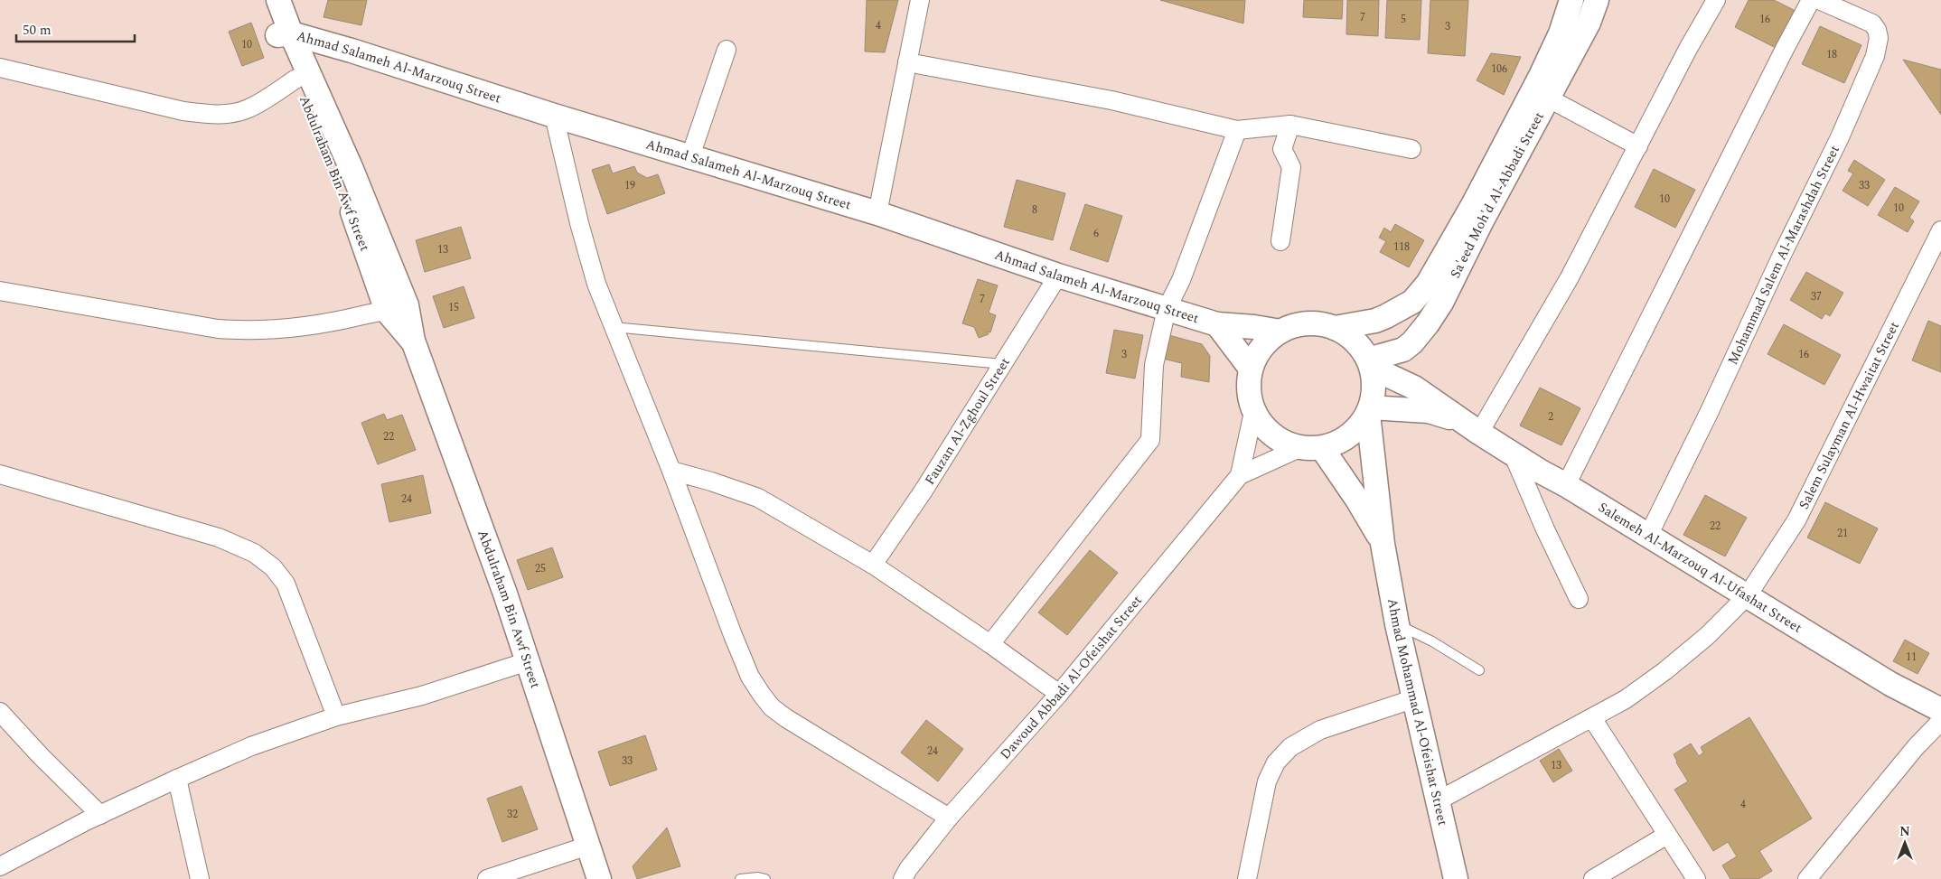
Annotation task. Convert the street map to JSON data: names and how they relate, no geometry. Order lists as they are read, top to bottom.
{
  "streets": {
    "street": [
      "Ahmad Salameh Al-Marzouq Street",
      "Abdulraham Bin Awf Street",
      "Sa'eed Moh'd Al-Abbadi Street",
      "Mohammad Salem Al-Marashdah Street",
      "Salem Sulayman Al-Hwaitat Street",
      "Fauzan Al-Zghoul Street",
      "Salemeh Al-Marzouq Al-Ufashat Street",
      "Dawoud Abbadi Al-Ofeishat Street",
      "Ahmad Mohammad Al-Ofeishat Street"
    ]
  },
  "crossings": [
    ["Ahmad Salameh Al-Marzouq Street", "Abdulraham Bin Awf Street"],
    ["Ahmad Salameh Al-Marzouq Street", "Sa'eed Moh'd Al-Abbadi Street"],
    ["Ahmad Salameh Al-Marzouq Street", "Fauzan Al-Zghoul Street"],
    ["Ahmad Salameh Al-Marzouq Street", "Salemeh Al-Marzouq Al-Ufashat Street"],
    ["Ahmad Salameh Al-Marzouq Street", "Dawoud Abbadi Al-Ofeishat Street"],
    ["Ahmad Salameh Al-Marzouq Street", "Ahmad Mohammad Al-Ofeishat Street"],
    ["Sa'eed Moh'd Al-Abbadi Street", "Salemeh Al-Marzouq Al-Ufashat Street"],
    ["Sa'eed Moh'd Al-Abbadi Street", "Dawoud Abbadi Al-Ofeishat Street"],
    ["Sa'eed Moh'd Al-Abbadi Street", "Ahmad Mohammad Al-Ofeishat Street"],
    ["Mohammad Salem Al-Marashdah Street", "Salemeh Al-Marzouq Al-Ufashat Street"],
    ["Salem Sulayman Al-Hwaitat Street", "Salemeh Al-Marzouq Al-Ufashat Street"],
    ["Salem Sulayman Al-Hwaitat Street", "Ahmad Mohammad Al-Ofeishat Street"],
    ["Salemeh Al-Marzouq Al-Ufashat Street", "Dawoud Abbadi Al-Ofeishat Street"],
    ["Salemeh Al-Marzouq Al-Ufashat Street", "Ahmad Mohammad Al-Ofeishat Street"],
    ["Dawoud Abbadi Al-Ofeishat Street", "Ahmad Mohammad Al-Ofeishat Street"]
  ],
  "house_numbers": [
    "7",
    "5",
    "16",
    "4",
    "3",
    "10",
    "18",
    "106",
    "19",
    "33",
    "10",
    "10",
    "8",
    "6",
    "118",
    "13",
    "37",
    "7",
    "15",
    "3",
    "16",
    "2",
    "22",
    "24",
    "22",
    "21",
    "25",
    "11",
    "24",
    "33",
    "13",
    "4",
    "32"
  ],
  "scale_bar": "50 m",
  "north": "top"
}
